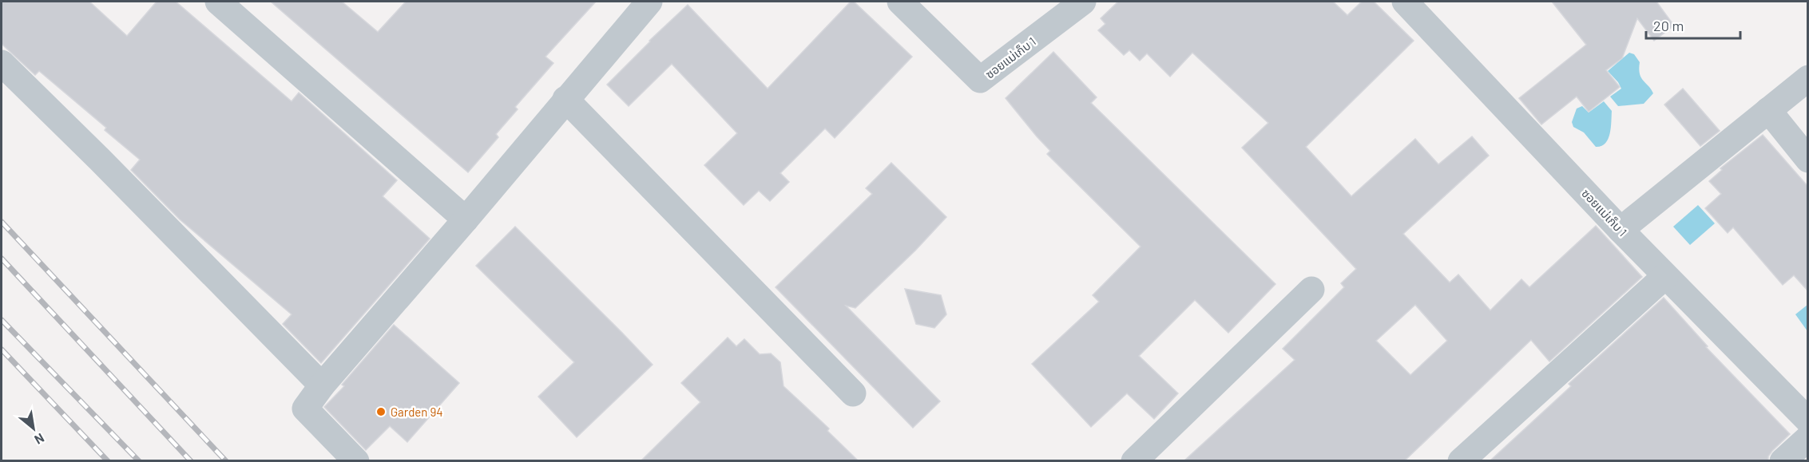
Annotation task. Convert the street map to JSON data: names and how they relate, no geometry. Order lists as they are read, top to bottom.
{
  "streets": {
    "street": ["ซอยแม่เก็บ 1"]
  },
  "places": ["Garden 94"],
  "scale_bar": "20 m",
  "north": "bottom right"
}
